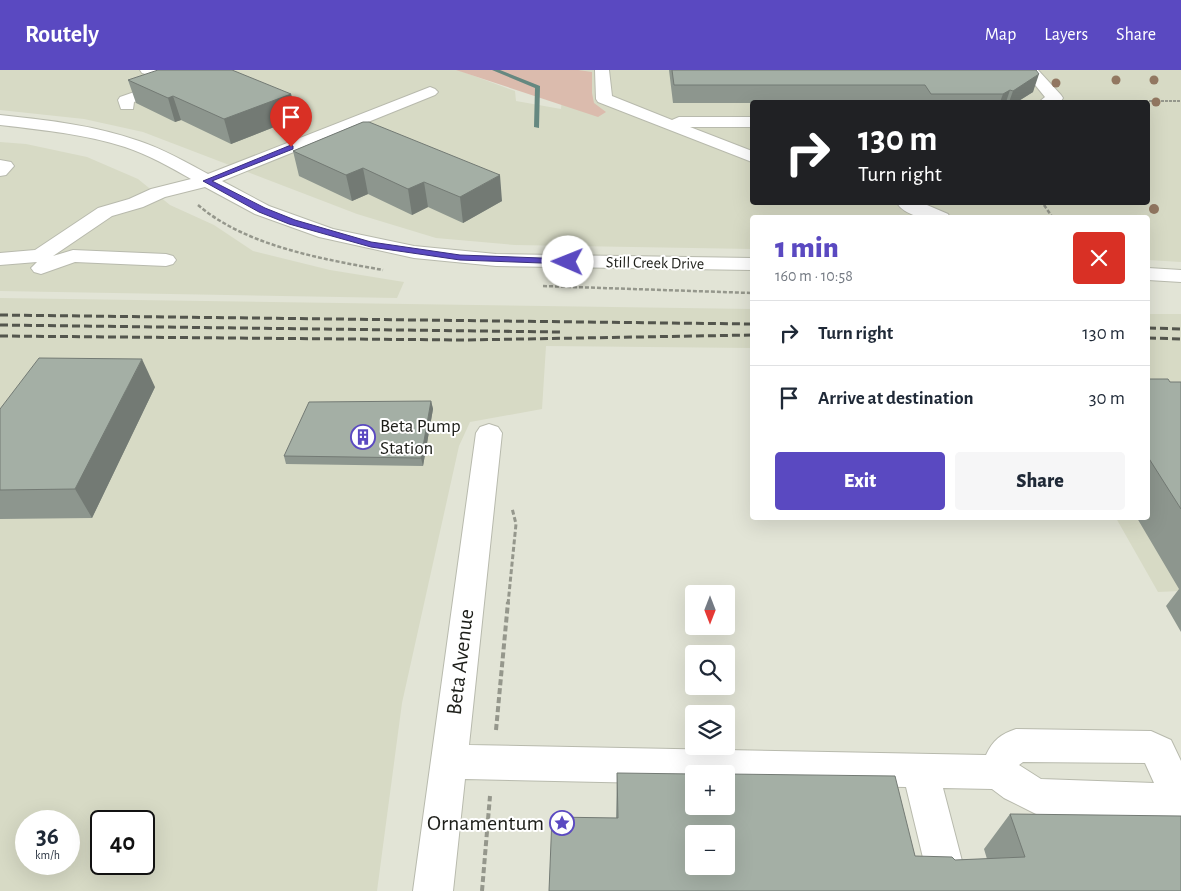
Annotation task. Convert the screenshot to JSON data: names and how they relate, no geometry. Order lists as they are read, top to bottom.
{
  "streets": {
    "street": ["Still Creek Drive", "Beta Avenue"]
  },
  "places": {
    "building": ["Beta Pump Station"],
    "place": ["Ornamentum"]
  },
  "north": "bottom",
  "page": {
    "header": "Routely",
    "nav": ["Map", "Layers", "Share"],
    "turn": ["130 m", "Turn right"],
    "heading": ["1 min", "160 m · 10:58"],
    "list": [
      {
        "name": "Turn right",
        "value": "130 m"
      },
      {
        "name": "Arrive at destination",
        "value": "30 m"
      }
    ],
    "buttons": ["Exit", "Share"],
    "map_buttons": ["+", "−"],
    "speed": "36 km/h",
    "limit": "40"
  }
}
